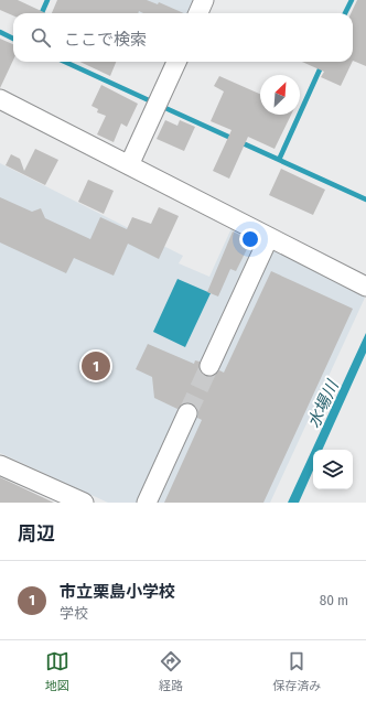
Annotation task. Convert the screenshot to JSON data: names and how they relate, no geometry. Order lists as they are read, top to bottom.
{
  "water": ["水場川"],
  "north": "top right",
  "page": {
    "search": "ここで検索",
    "pins": "1",
    "heading": "周辺",
    "list": [
      {
        "mark": "1",
        "name": "市立栗島小学校",
        "note": "学校",
        "value": "80 m"
      }
    ],
    "nav": ["地図", "経路", "保存済み"]
  }
}
